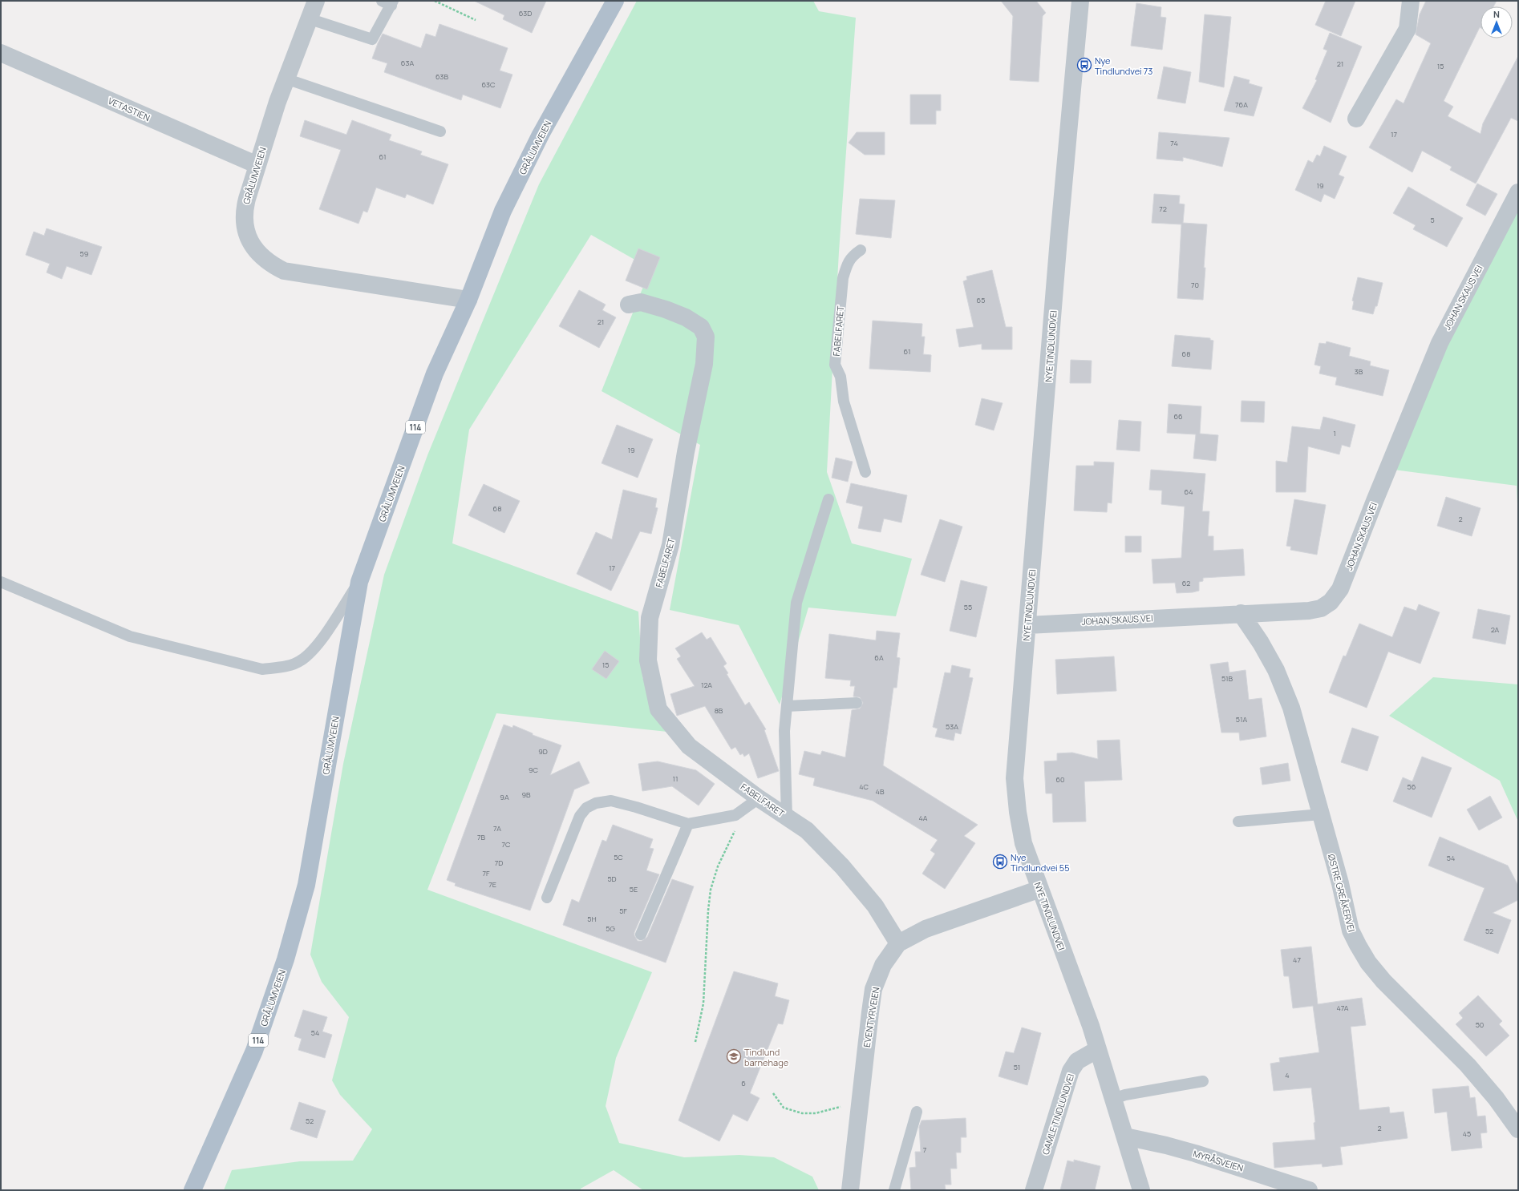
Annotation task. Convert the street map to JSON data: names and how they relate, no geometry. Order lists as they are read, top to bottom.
{
  "streets": {
    "main road": ["GRÅLUMVEIEN", "114"],
    "street": [
      "VETASTIEN",
      "JOHAN SKAUS VEI",
      "FABELFARET",
      "NYE TINDLUNDVEI",
      "ØSTRE GREÅKERVEI",
      "EVENTYRVEIEN",
      "GAMLE TINDLUNDVEI",
      "MYRÅSVEIEN"
    ]
  },
  "crossings": [
    ["VETASTIEN", "GRÅLUMVEIEN"],
    ["JOHAN SKAUS VEI", "NYE TINDLUNDVEI"],
    ["JOHAN SKAUS VEI", "ØSTRE GREÅKERVEI"],
    ["FABELFARET", "EVENTYRVEIEN"],
    ["NYE TINDLUNDVEI", "EVENTYRVEIEN"],
    ["NYE TINDLUNDVEI", "GAMLE TINDLUNDVEI"],
    ["NYE TINDLUNDVEI", "MYRÅSVEIEN"]
  ],
  "places": {
    "bus stop": ["Nye Tindlundvei 73", "Nye Tindlundvei 55"],
    "school or university": ["Tindlund barnehage"]
  },
  "house_numbers": [
    "63D",
    "63A",
    "21",
    "15",
    "63B",
    "63C",
    "76A",
    "17",
    "74",
    "61",
    "19",
    "72",
    "5",
    "59",
    "70",
    "65",
    "21",
    "61",
    "68",
    "3B",
    "66",
    "1",
    "19",
    "64",
    "68",
    "2",
    "17",
    "62",
    "55",
    "2A",
    "6A",
    "15",
    "51B",
    "12A",
    "8B",
    "51A",
    "53A",
    "9D",
    "9C",
    "11",
    "60",
    "4C",
    "56",
    "4B",
    "9B",
    "9A",
    "4A",
    "7A",
    "7B",
    "7C",
    "5C",
    "54",
    "7D",
    "7F",
    "5D",
    "7E",
    "5E",
    "5F",
    "5H",
    "5G",
    "52",
    "47",
    "47A",
    "50",
    "54",
    "51",
    "4",
    "6",
    "52",
    "2",
    "45",
    "7"
  ],
  "north": "top"
}
